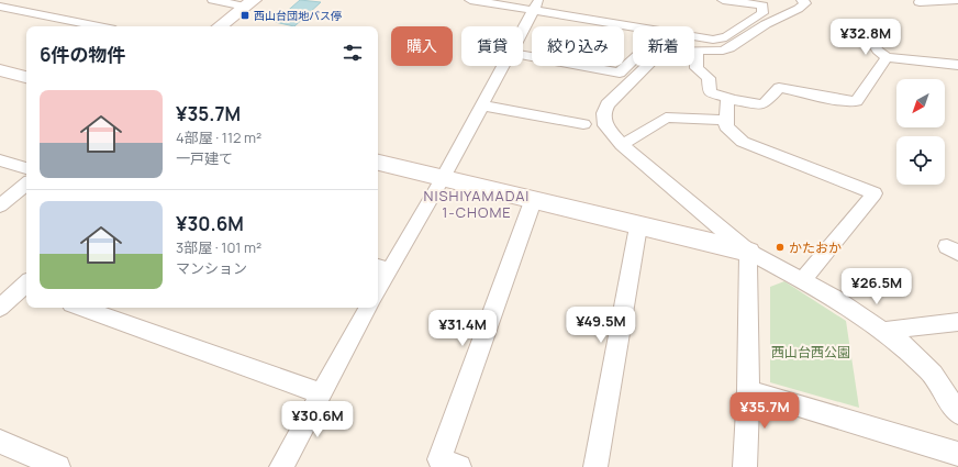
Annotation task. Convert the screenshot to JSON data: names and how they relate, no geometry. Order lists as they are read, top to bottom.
{
  "districts": ["NISHIYAMADAI 1-CHOME"],
  "parks": ["西山台西公園"],
  "places": {
    "transit": ["西山台団地バス停"],
    "other": ["かたおか"]
  },
  "north": "bottom left",
  "page": {
    "price": [
      "¥32.8M",
      "¥26.5M",
      "¥49.5M",
      "¥31.4M",
      "¥35.7M",
      "¥30.6M"
    ],
    "chip": [
      "購入",
      "賃貸",
      "絞り込み",
      "新着"
    ],
    "heading": "6件の物件",
    "list": [
      {
        "name": "¥35.7M",
        "note": "4部屋 · 112 m² · 一戸建て"
      },
      {
        "name": "¥30.6M",
        "note": "3部屋 · 101 m² · マンション"
      }
    ]
  }
}
